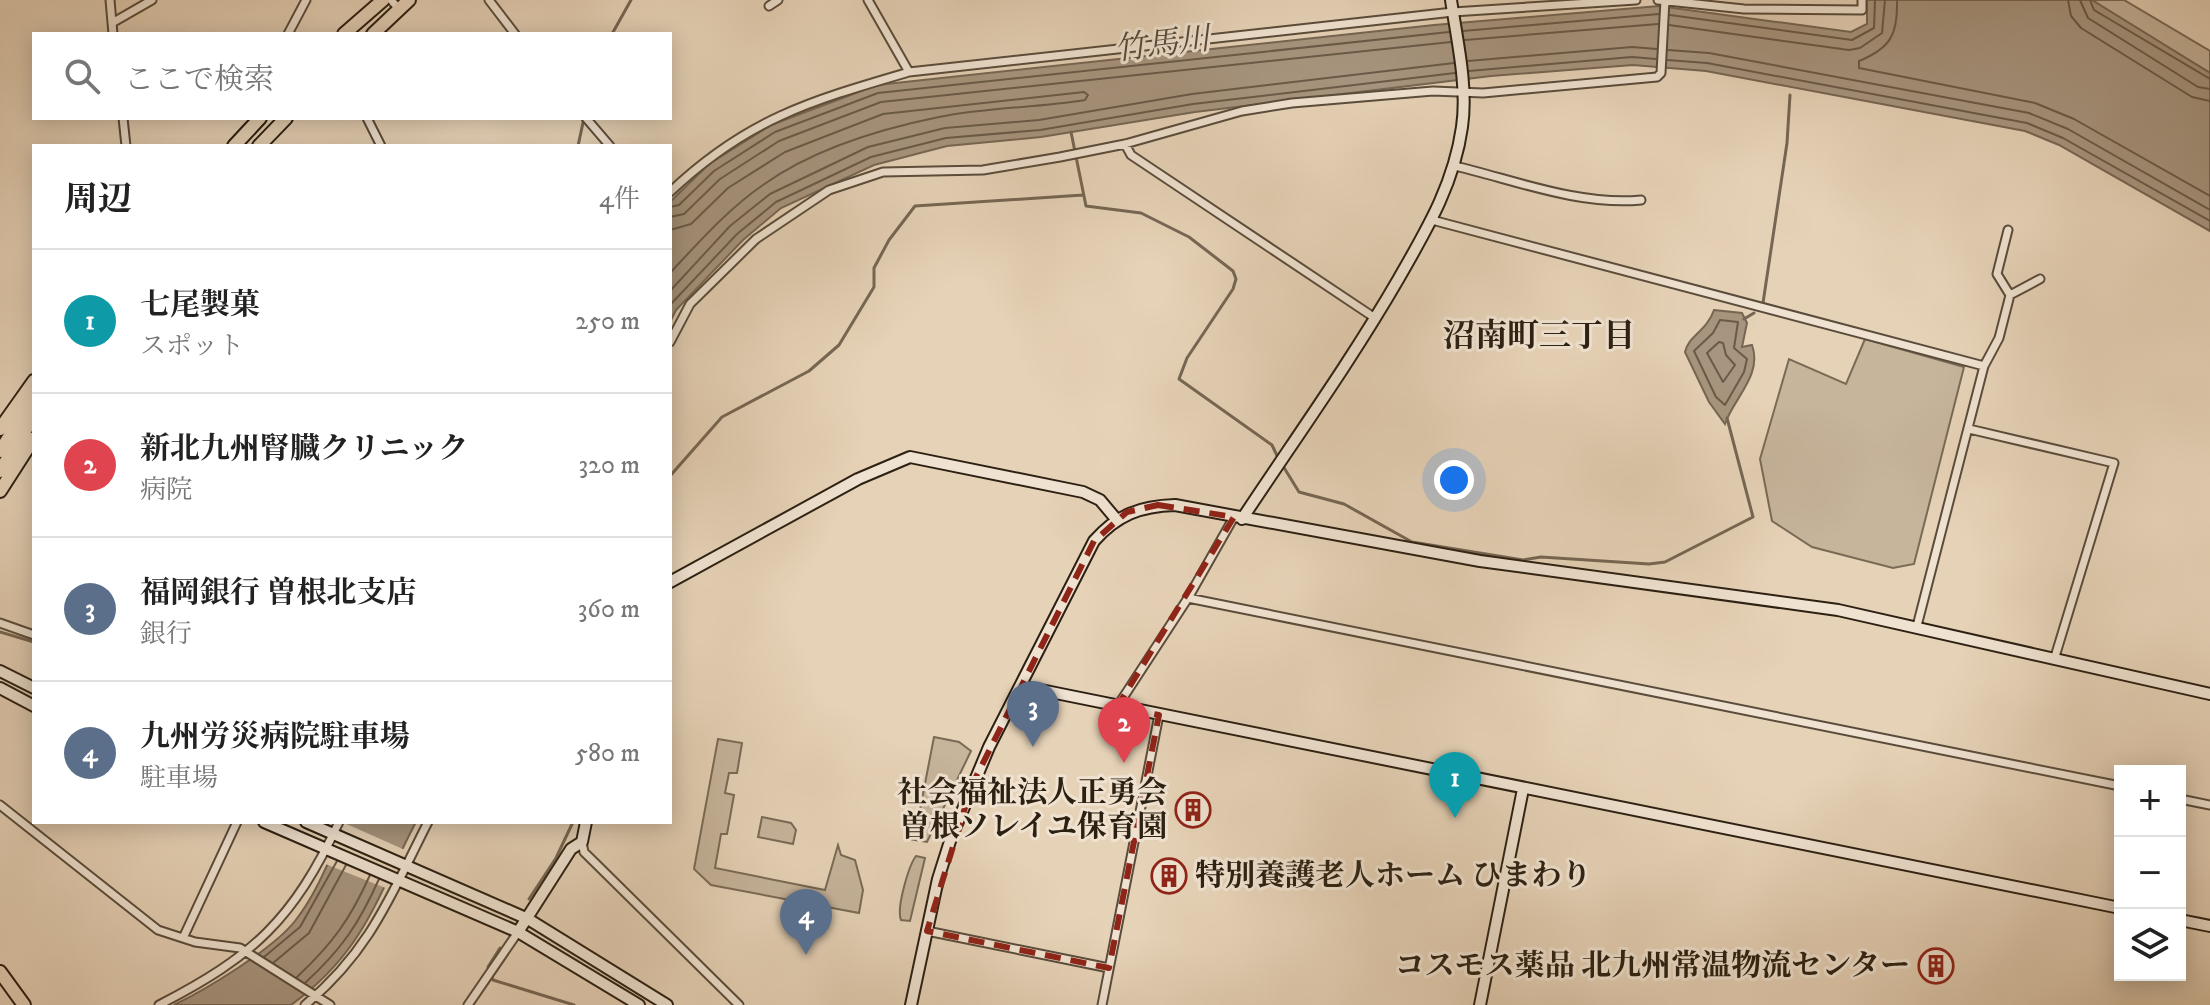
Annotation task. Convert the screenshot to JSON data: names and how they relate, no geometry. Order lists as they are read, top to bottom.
{
  "districts": ["沼南町三丁目"],
  "water": ["竹馬川"],
  "places": {
    "building": ["社会福祉法人正勇会 曽根ソレイユ保育園", "特別養護老人ホーム ひまわり", "コスモス薬品 北九州常温物流センター"]
  },
  "page": {
    "search": "ここで検索",
    "heading": ["周辺", "4件"],
    "list": [
      {
        "mark": "1",
        "name": "七尾製菓",
        "note": "スポット",
        "value": "250 m"
      },
      {
        "mark": "2",
        "name": "新北九州腎臓クリニック",
        "note": "病院",
        "value": "320 m"
      },
      {
        "mark": "3",
        "name": "福岡銀行 曽根北支店",
        "note": "銀行",
        "value": "360 m"
      },
      {
        "mark": "4",
        "name": "九州労災病院駐車場",
        "note": "駐車場",
        "value": "580 m"
      }
    ],
    "pins": [
      "3",
      "2",
      "1",
      "4"
    ],
    "map_buttons": ["+", "−"]
  }
}
